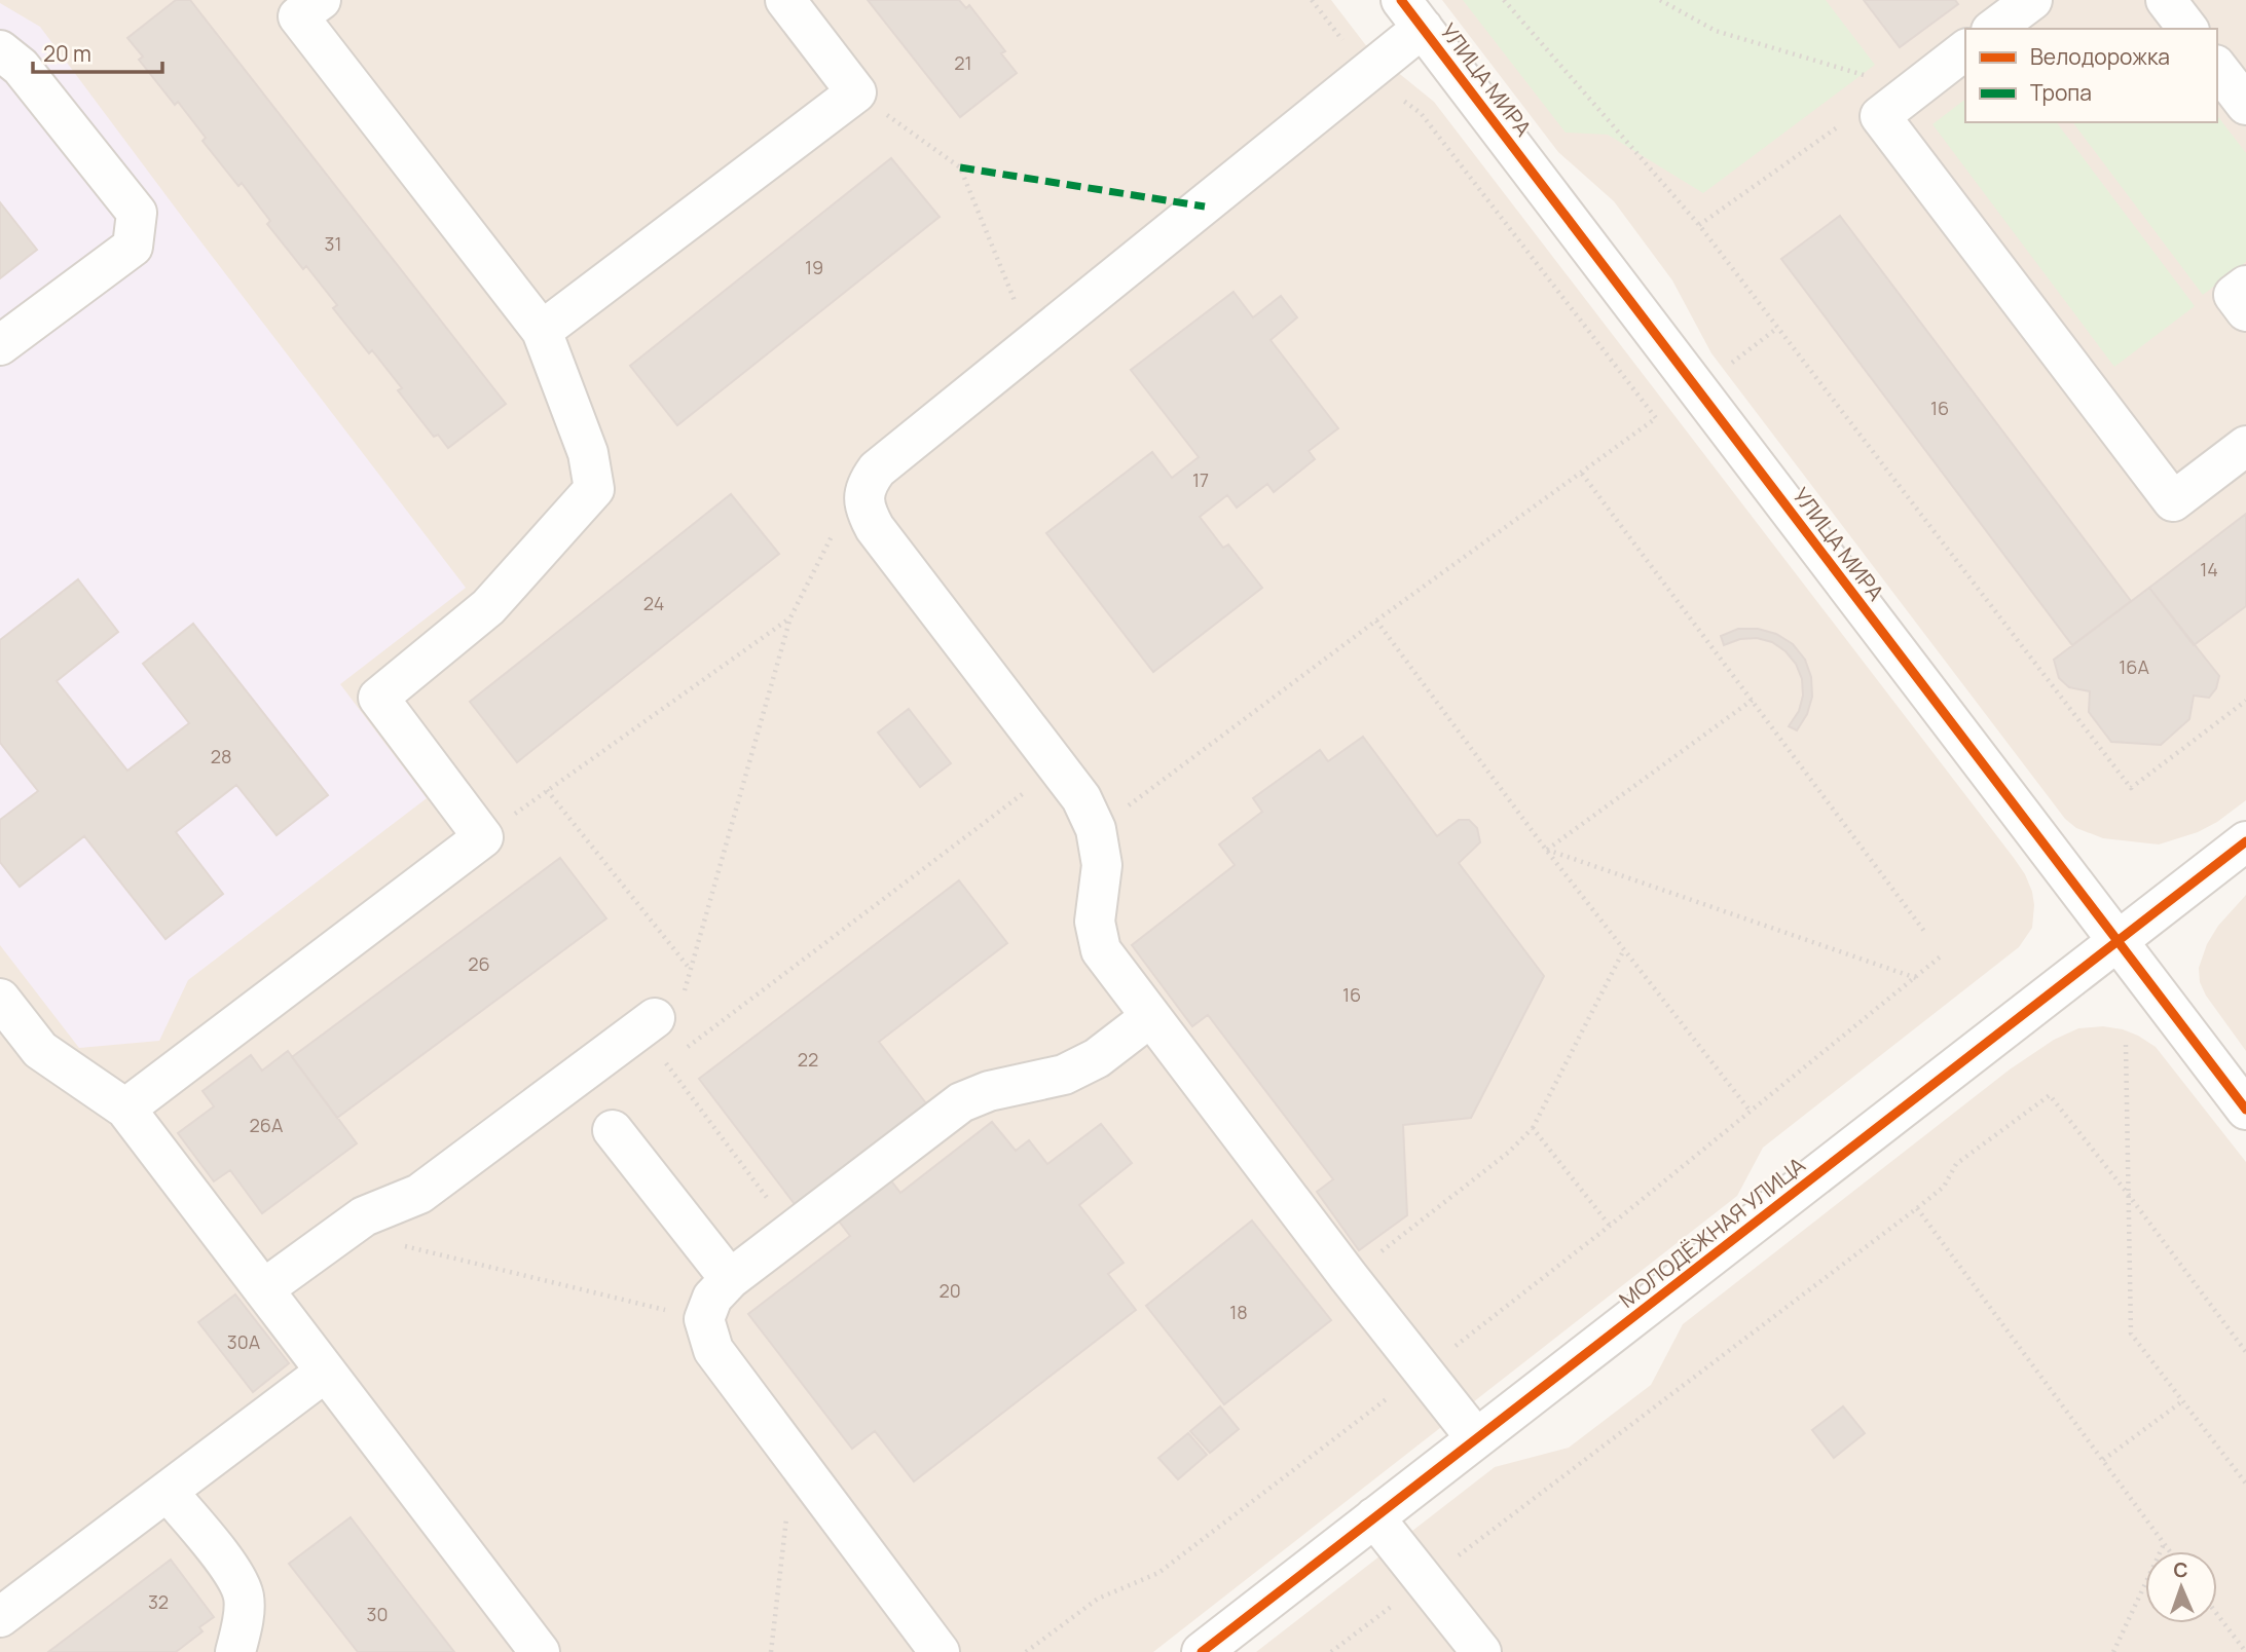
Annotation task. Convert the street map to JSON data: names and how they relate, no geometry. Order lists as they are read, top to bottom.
{
  "streets": {
    "street": ["УЛИЦА МИРА", "МОЛОДЁЖНАЯ УЛИЦА"]
  },
  "crossings": [
    ["УЛИЦА МИРА", "МОЛОДЁЖНАЯ УЛИЦА"]
  ],
  "house_numbers": [
    "21",
    "31",
    "19",
    "16",
    "17",
    "14",
    "24",
    "16А",
    "28",
    "26",
    "16",
    "22",
    "26А",
    "20",
    "18",
    "30А",
    "32",
    "30"
  ],
  "legend": ["Велодорожка", "Тропа"],
  "scale_bar": "20 m",
  "north": "top"
}
